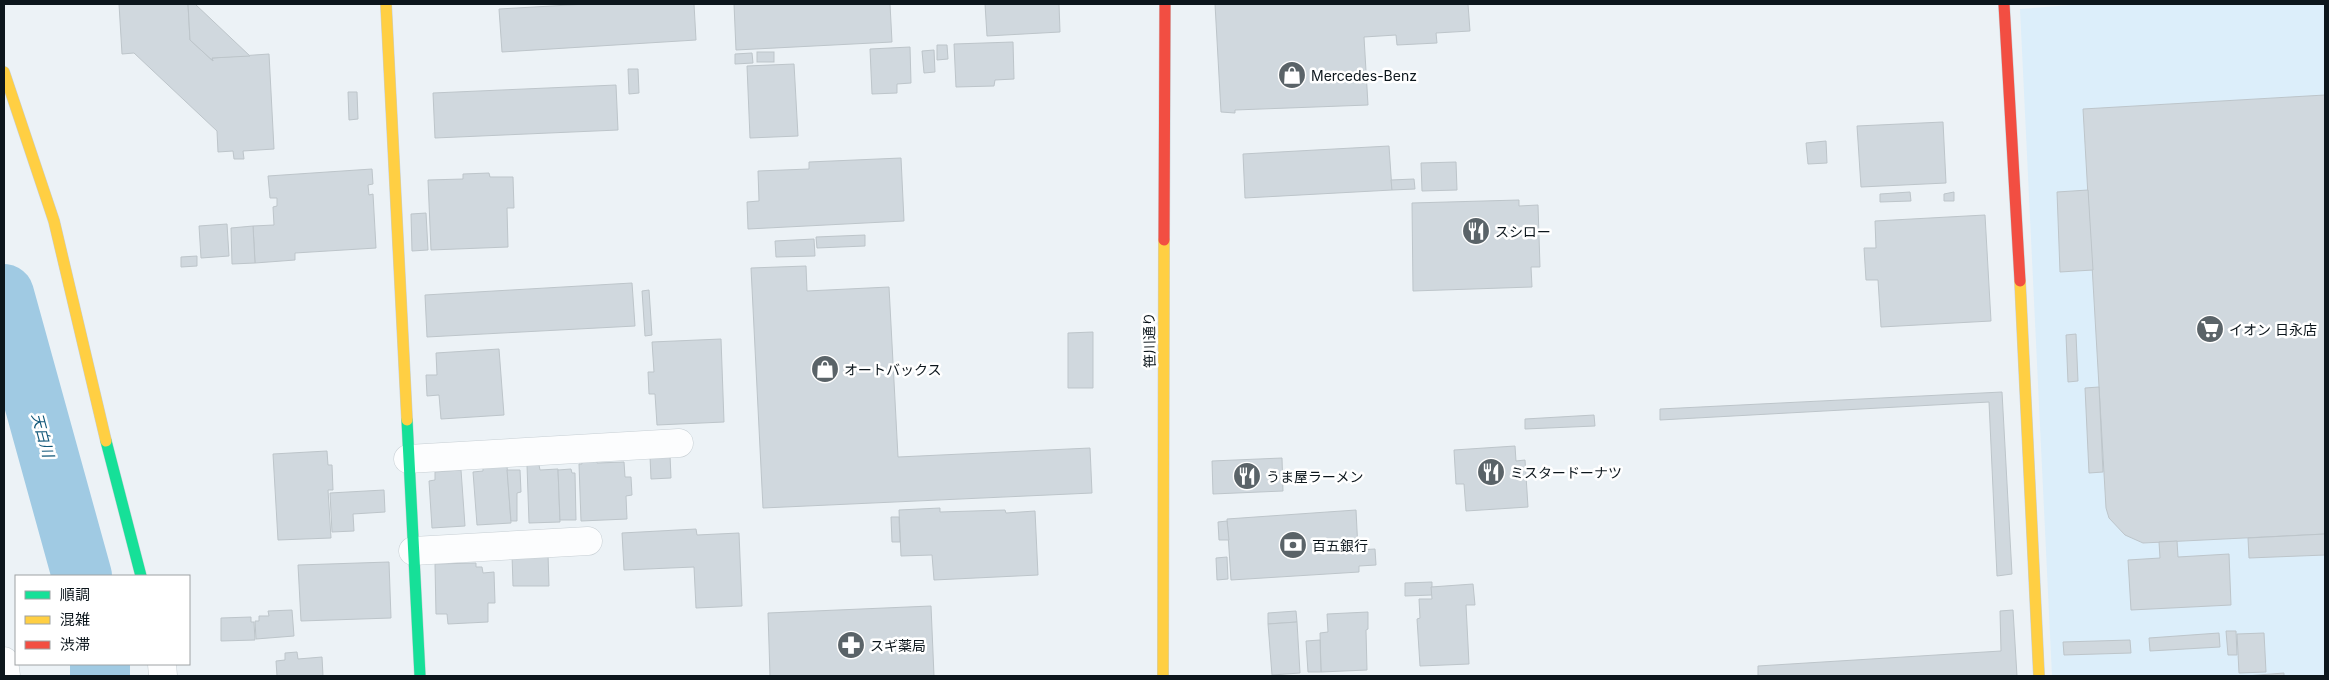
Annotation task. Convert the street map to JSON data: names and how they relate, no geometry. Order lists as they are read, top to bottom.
{
  "streets": {
    "street": ["笹川通り"]
  },
  "water": ["天白川"],
  "places": {
    "shop": ["Mercedes-Benz", "オートバックス"],
    "restaurant": ["スシロー", "ミスタードーナツ", "うま屋ラーメン"],
    "supermarket": ["イオン 日永店"],
    "bank": ["百五銀行"],
    "pharmacy": ["スギ薬局"]
  },
  "legend": ["順調", "混雑", "渋滞"]
}
